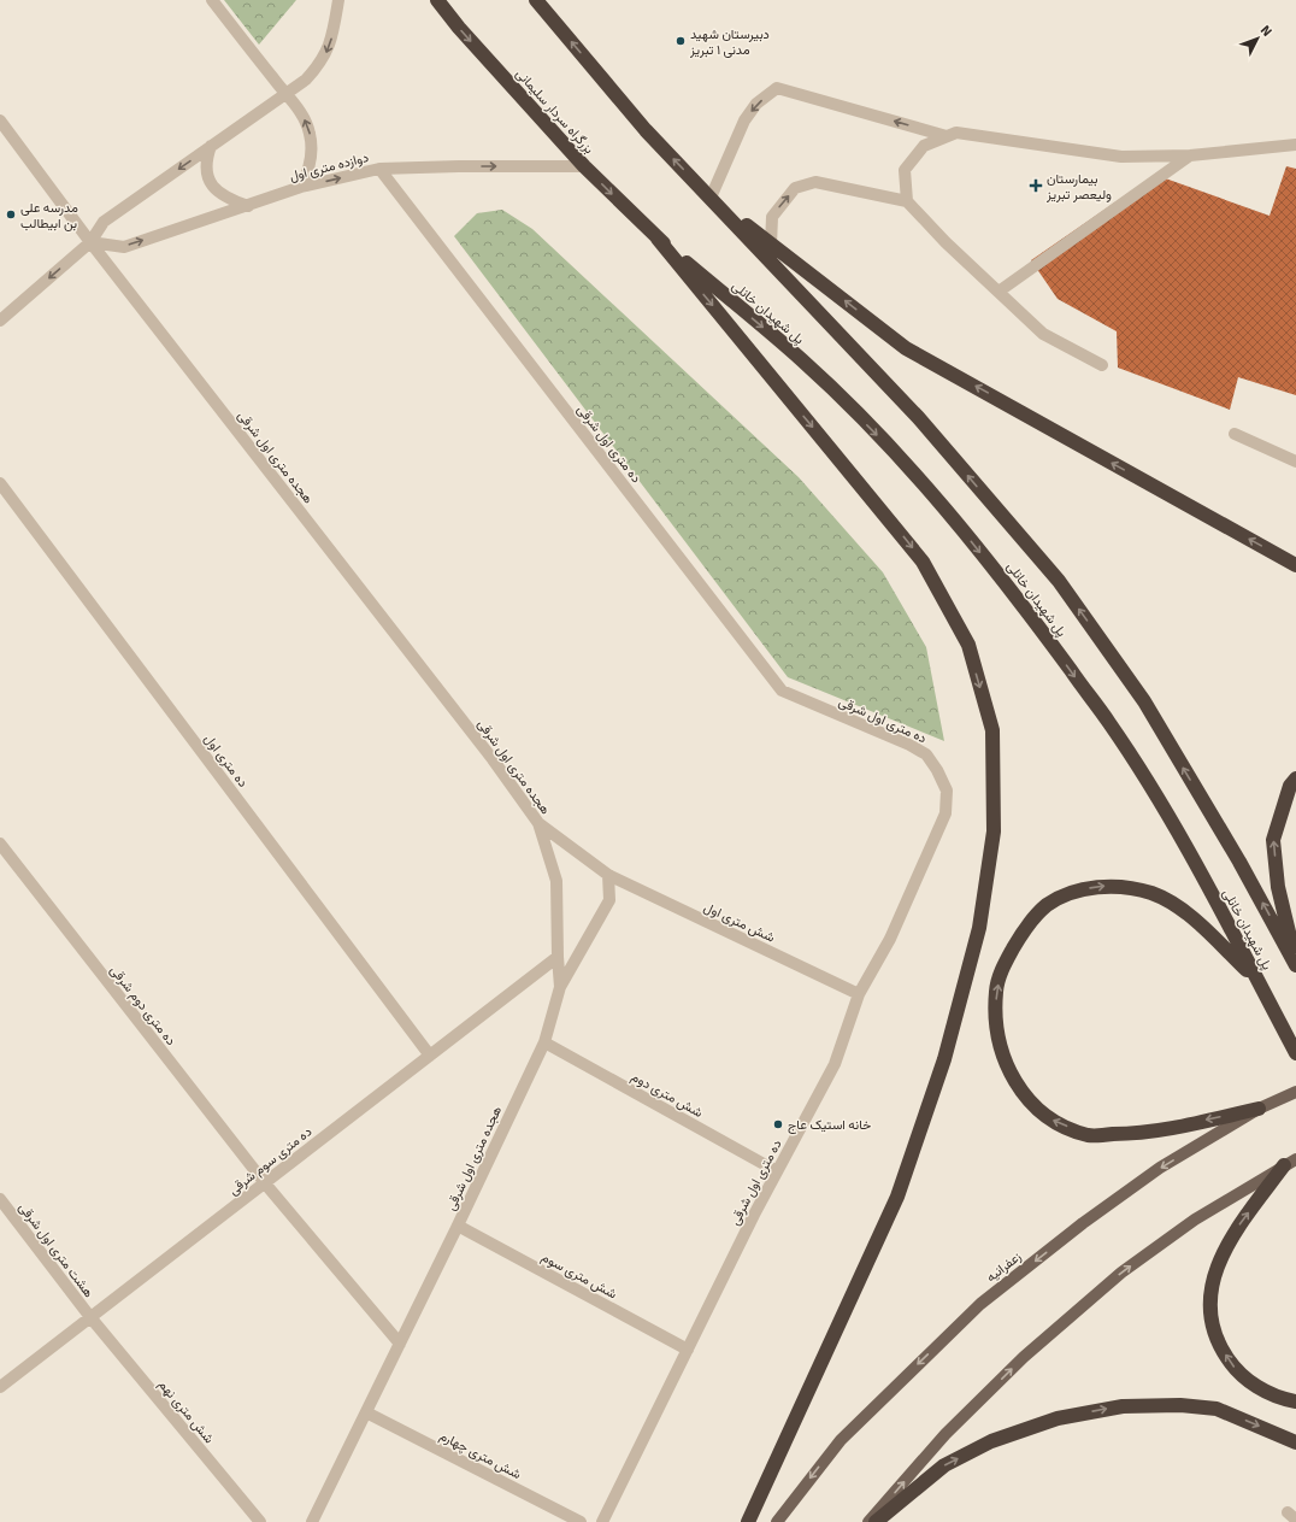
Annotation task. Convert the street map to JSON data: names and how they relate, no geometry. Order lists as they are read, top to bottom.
{
  "streets": {
    "highway": ["بزرگراه سردار سلیمانی", "پل شهیدان خانلی"],
    "main road": ["زعفرانیه"],
    "street": [
      "دوازده متری اول",
      "ده متری اول شرقی",
      "هجده متری اول شرقی",
      "ده متری اول",
      "شش متری اول",
      "ده متری دوم شرقی",
      "شش متری دوم",
      "ده متری سوم شرقی",
      "هشت متری اول شرقی",
      "شش متری سوم",
      "شش متری نهم",
      "شش متری چهارم"
    ]
  },
  "crossings": [
    ["بزرگراه سردار سلیمانی", "دوازده متری اول"],
    ["بزرگراه سردار سلیمانی", "پل شهیدان خانلی"],
    ["دوازده متری اول", "ده متری اول شرقی"],
    ["دوازده متری اول", "هجده متری اول شرقی"],
    ["ده متری اول شرقی", "شش متری اول"],
    ["ده متری اول شرقی", "شش متری دوم"],
    ["ده متری اول شرقی", "شش متری سوم"],
    ["هجده متری اول شرقی", "شش متری اول"],
    ["هجده متری اول شرقی", "ده متری دوم شرقی"],
    ["هجده متری اول شرقی", "شش متری دوم"],
    ["هجده متری اول شرقی", "ده متری سوم شرقی"],
    ["هجده متری اول شرقی", "شش متری سوم"],
    ["هجده متری اول شرقی", "شش متری چهارم"],
    ["ده متری اول", "ده متری سوم شرقی"],
    ["ده متری دوم شرقی", "ده متری سوم شرقی"],
    ["ده متری سوم شرقی", "هشت متری اول شرقی"],
    ["ده متری سوم شرقی", "شش متری نهم"],
    ["هشت متری اول شرقی", "شش متری نهم"]
  ],
  "one_way": ["دوازده متری اول"],
  "places": {
    "other": ["دبیرستان شهید مدنی ۱ تبریز", "مدرسه علی بن ابیطالب", "خانه استیک عاج"],
    "health": ["بیمارستان ولیعصر تبریز"]
  },
  "north": "top right"
}
